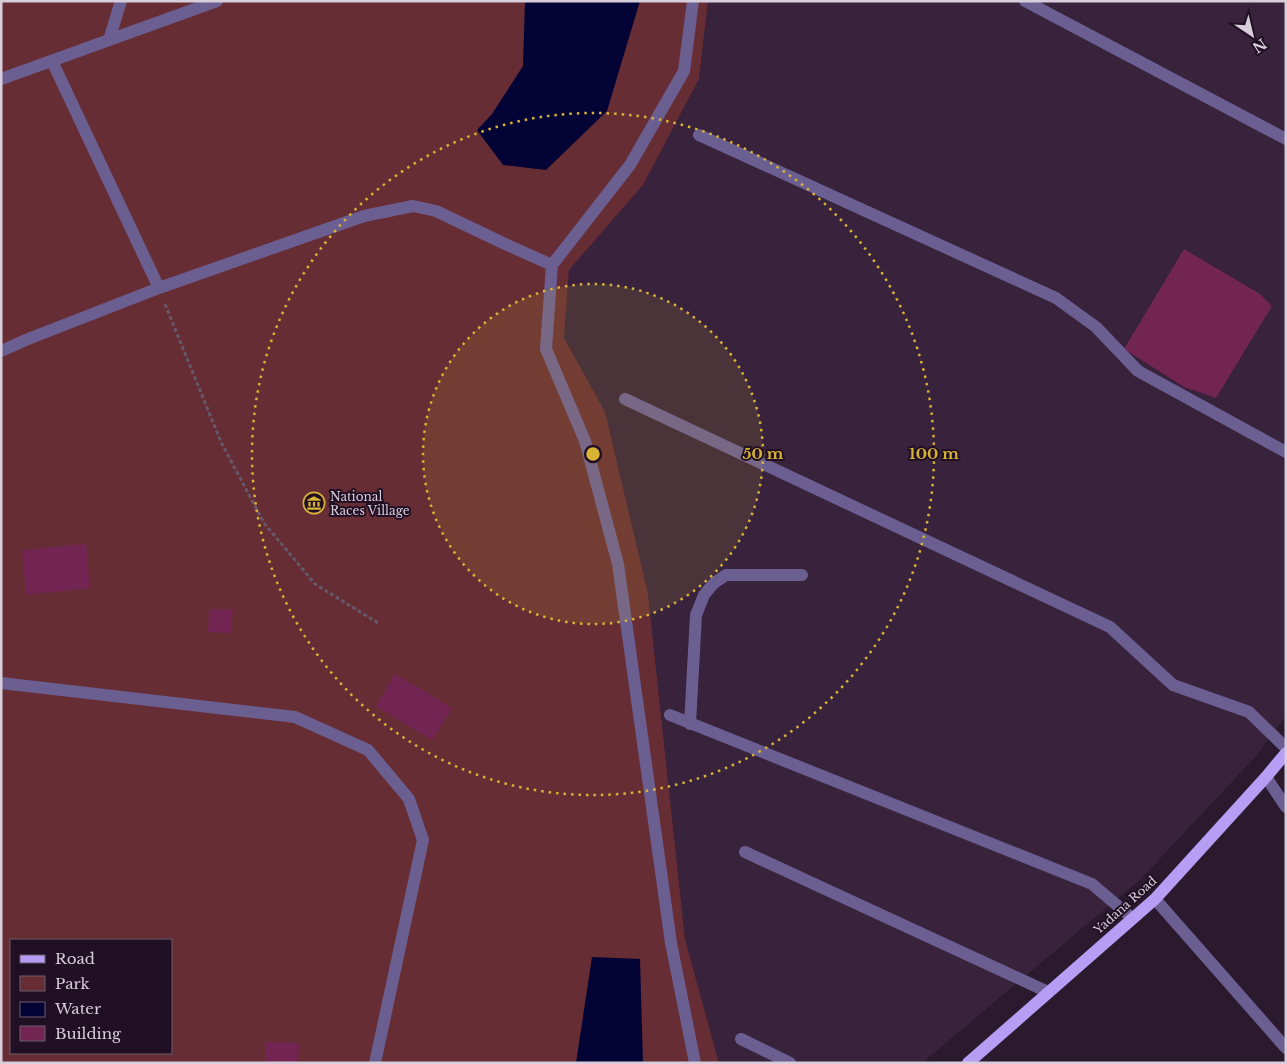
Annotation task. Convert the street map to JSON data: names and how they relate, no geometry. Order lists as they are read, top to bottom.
{
  "streets": {
    "main road": ["Yadana Road"]
  },
  "places": {
    "museum": ["National Races Village"]
  },
  "legend": [
    "Road",
    "Park",
    "Water",
    "Building"
  ],
  "north": "bottom right",
  "rings": ["50 m", "100 m"]
}
